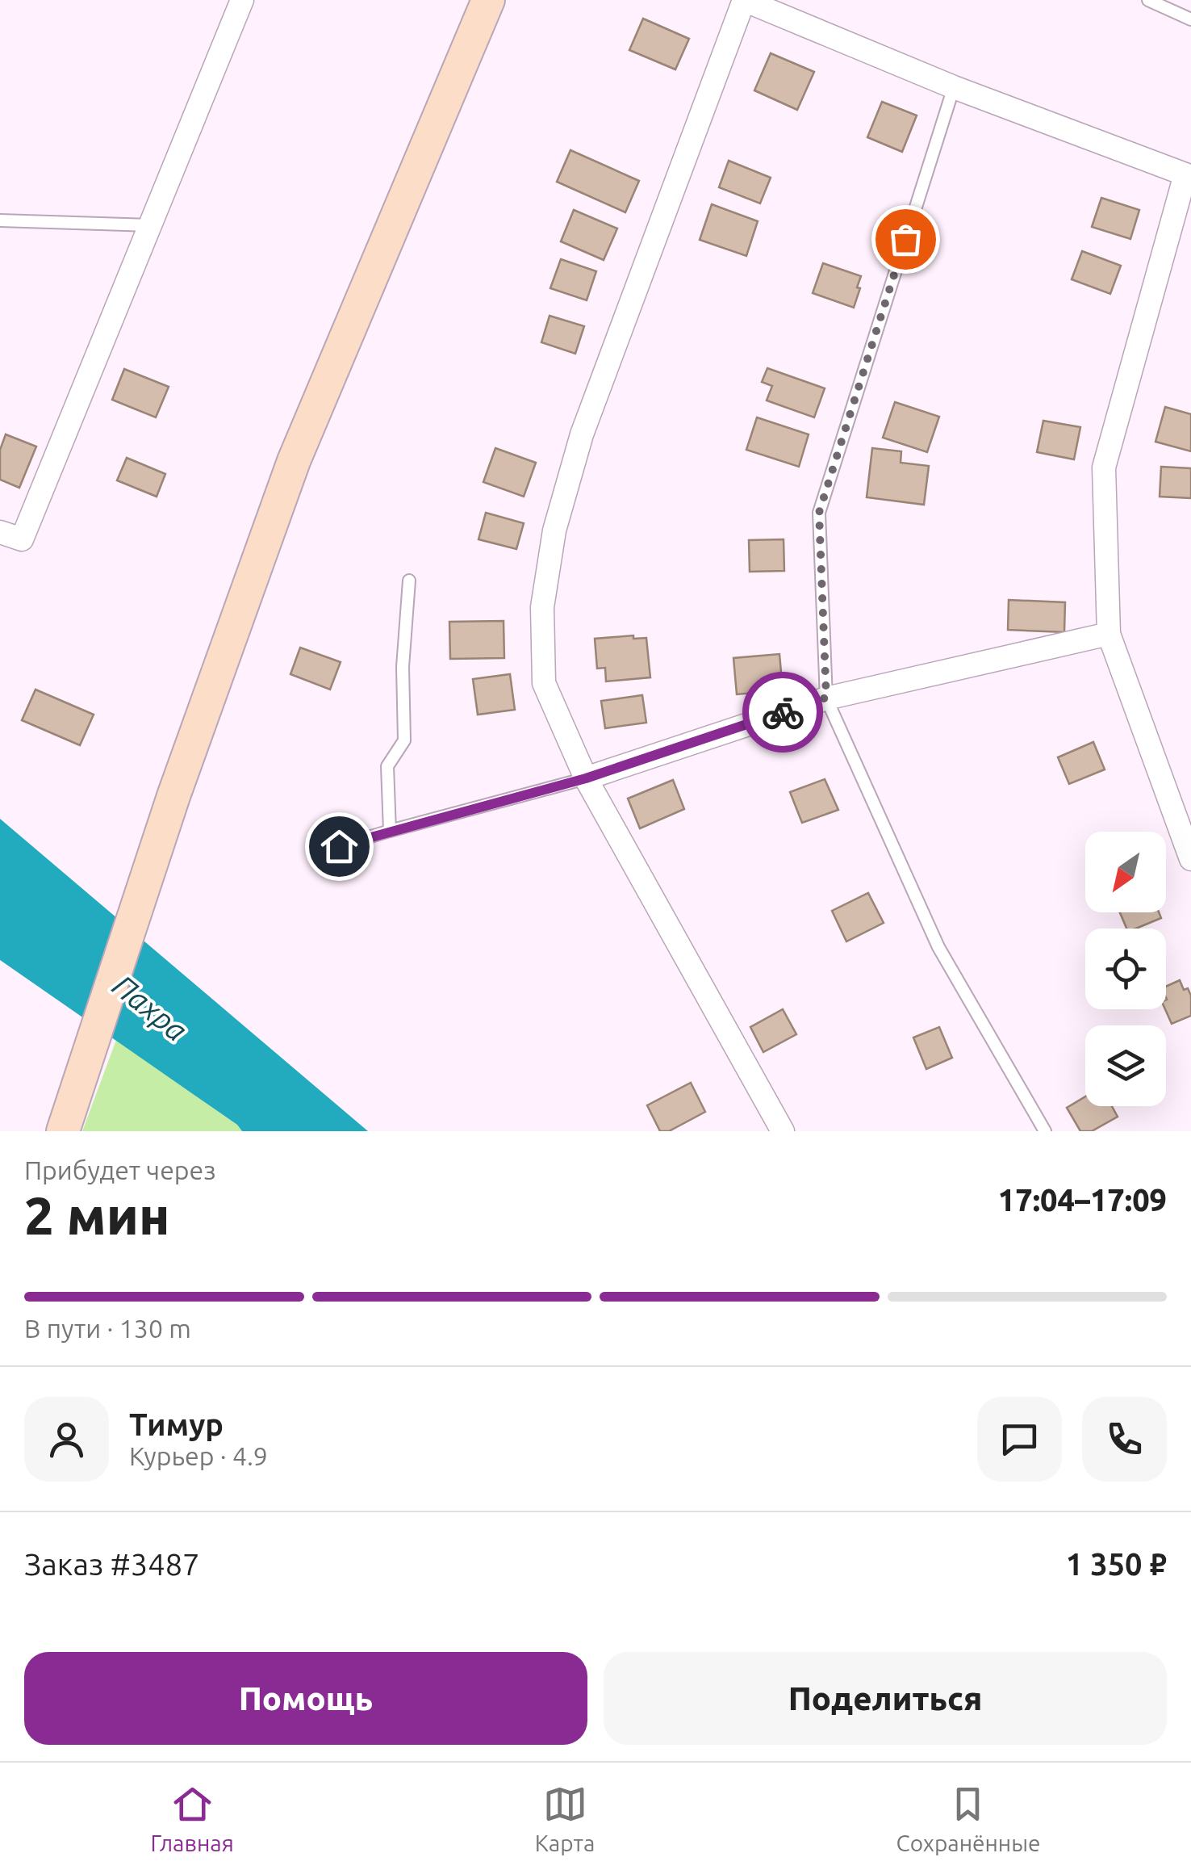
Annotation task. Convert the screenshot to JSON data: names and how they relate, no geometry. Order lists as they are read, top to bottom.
{
  "water": ["Пахра"],
  "north": "bottom left",
  "page": {
    "heading": ["2 мин", "Прибудет через", "17:04–17:09"],
    "panel": [
      "Тимур",
      "Курьер · 4.9",
      "Заказ #3487",
      "1 350 ₽"
    ],
    "bar": "В пути · 130 m",
    "buttons": ["Помощь", "Поделиться"],
    "tabs": ["Главная", "Карта", "Сохранённые"]
  }
}
